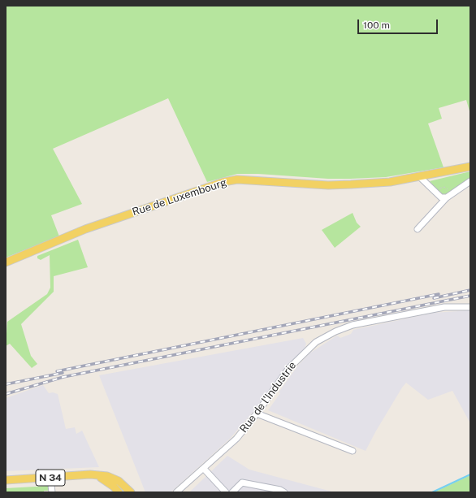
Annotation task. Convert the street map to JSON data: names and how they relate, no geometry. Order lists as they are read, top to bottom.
{
  "streets": {
    "main road": ["Rue de Luxembourg", "N 34"],
    "street": ["Rue de l'Industrie"]
  },
  "scale_bar": "100 m"
}
